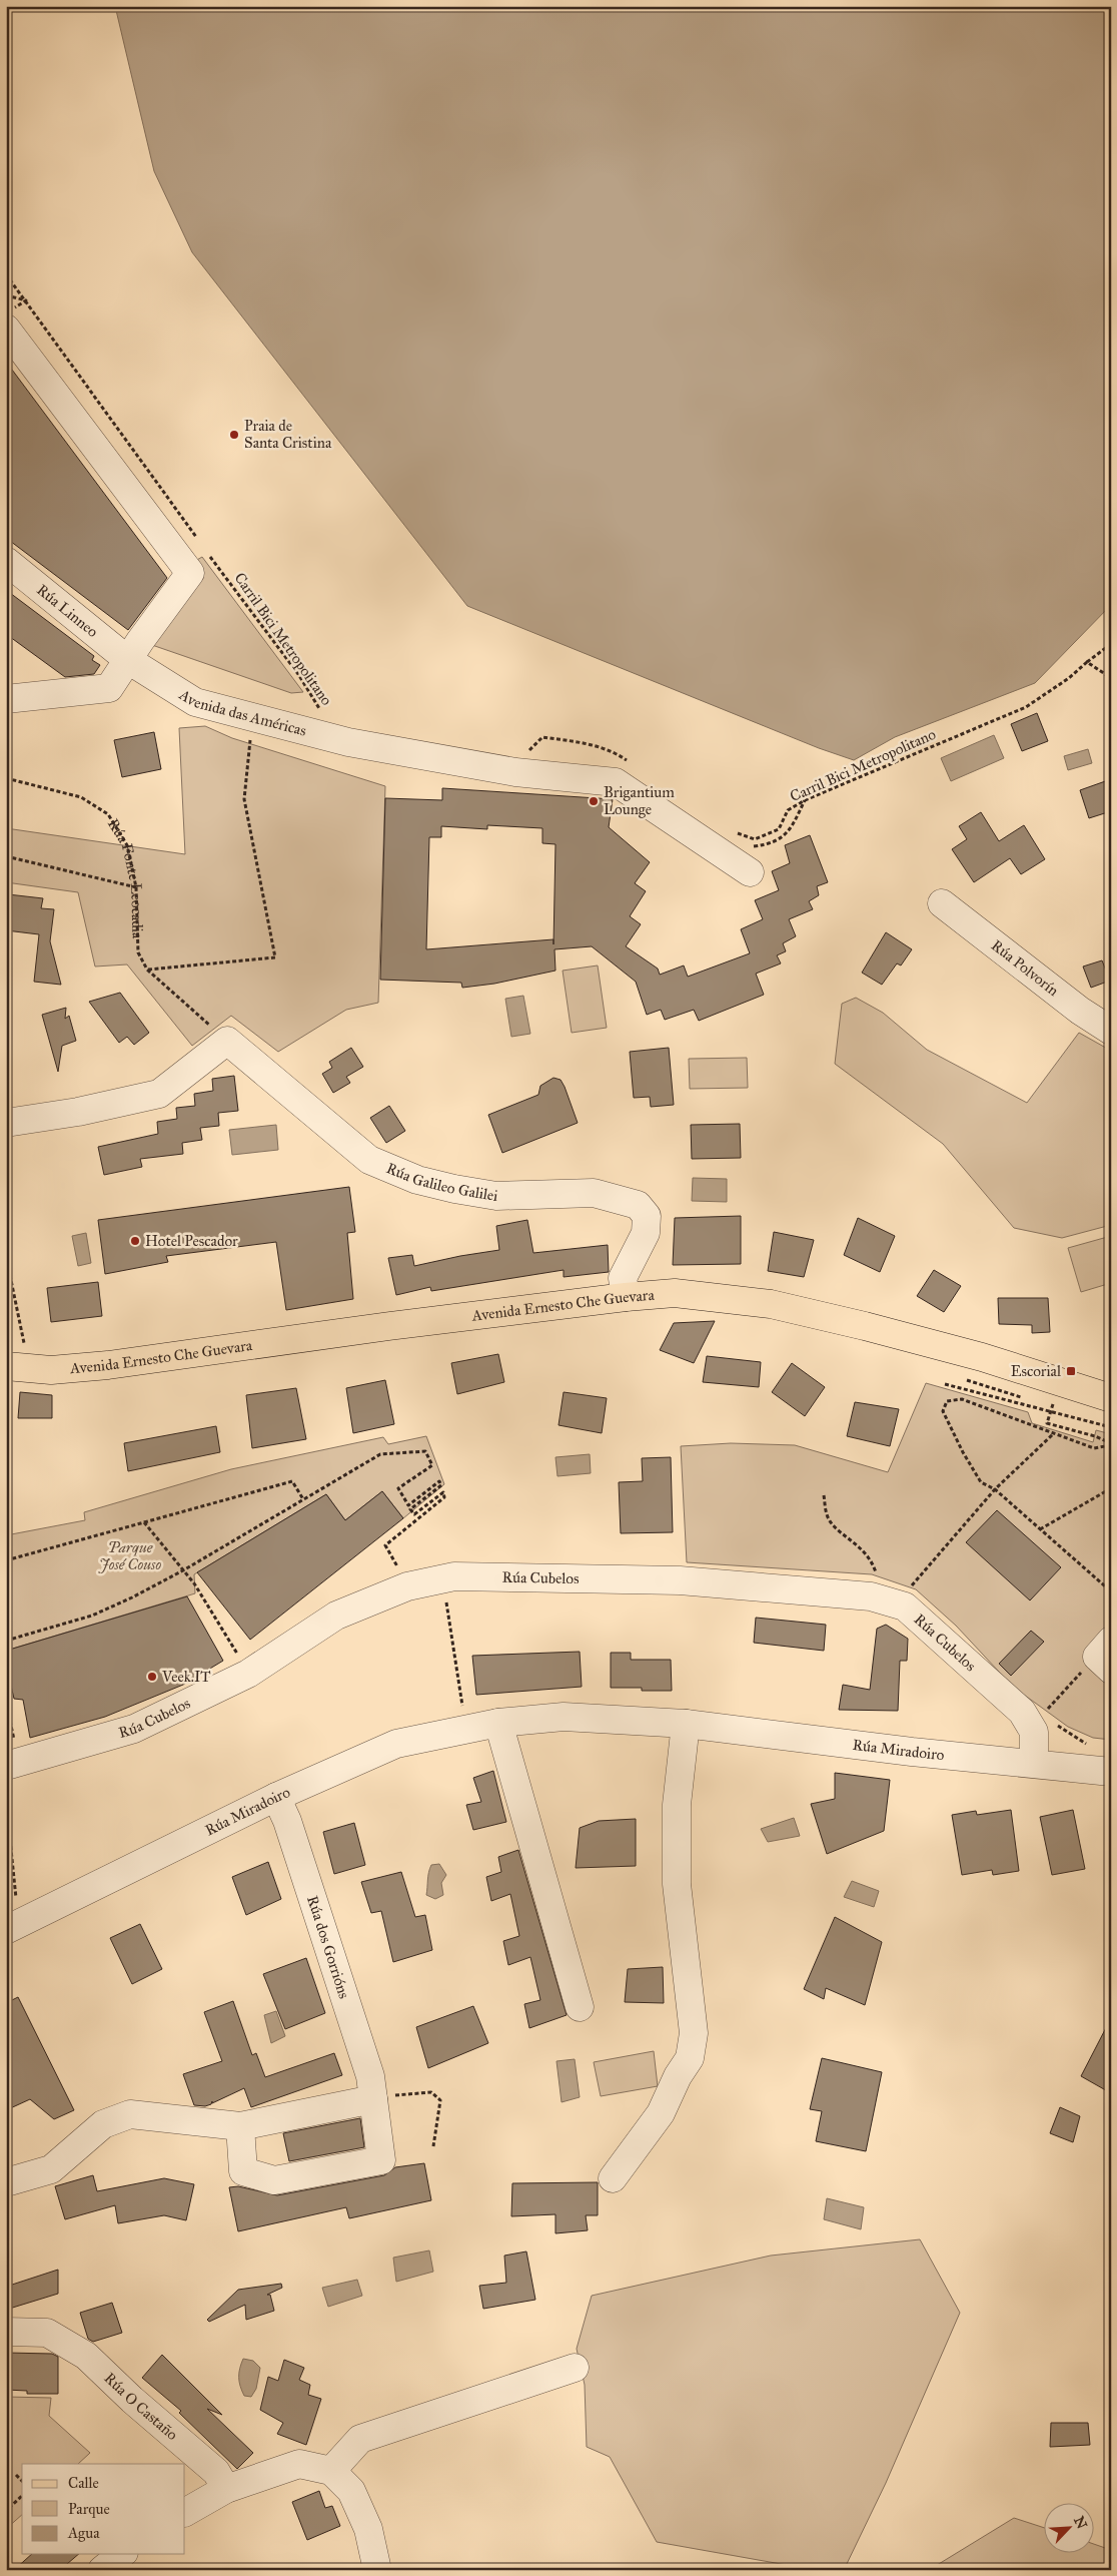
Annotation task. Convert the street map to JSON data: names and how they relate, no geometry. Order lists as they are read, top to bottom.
{
  "streets": {
    "main road": ["Avenida Ernesto Che Guevara"],
    "street": [
      "Rúa Linneo",
      "Avenida das Américas",
      "Rúa Polvorín",
      "Rúa Galileo Galilei",
      "Rúa Cubelos",
      "Rúa Miradoiro",
      "Rúa dos Gorrións",
      "Rúa O Castaño"
    ],
    "path": ["Carril Bici Metropolitano", "Rúa Fonte Leocadia"]
  },
  "crossings": [
    ["Rúa Linneo", "Avenida das Américas"],
    ["Rúa Fonte Leocadia", "Rúa Galileo Galilei"],
    ["Rúa Galileo Galilei", "Avenida Ernesto Che Guevara"],
    ["Rúa Cubelos", "Rúa Miradoiro"],
    ["Rúa Miradoiro", "Rúa dos Gorrións"]
  ],
  "parks": ["Parque José Couso"],
  "places": {
    "other": [
      "Praia de Santa Cristina",
      "Brigantium Lounge",
      "Hotel Pescador",
      "Veek.IT"
    ],
    "transit": ["Escorial"]
  },
  "legend": ["Calle", "Parque", "Agua"],
  "north": "top right"
}
